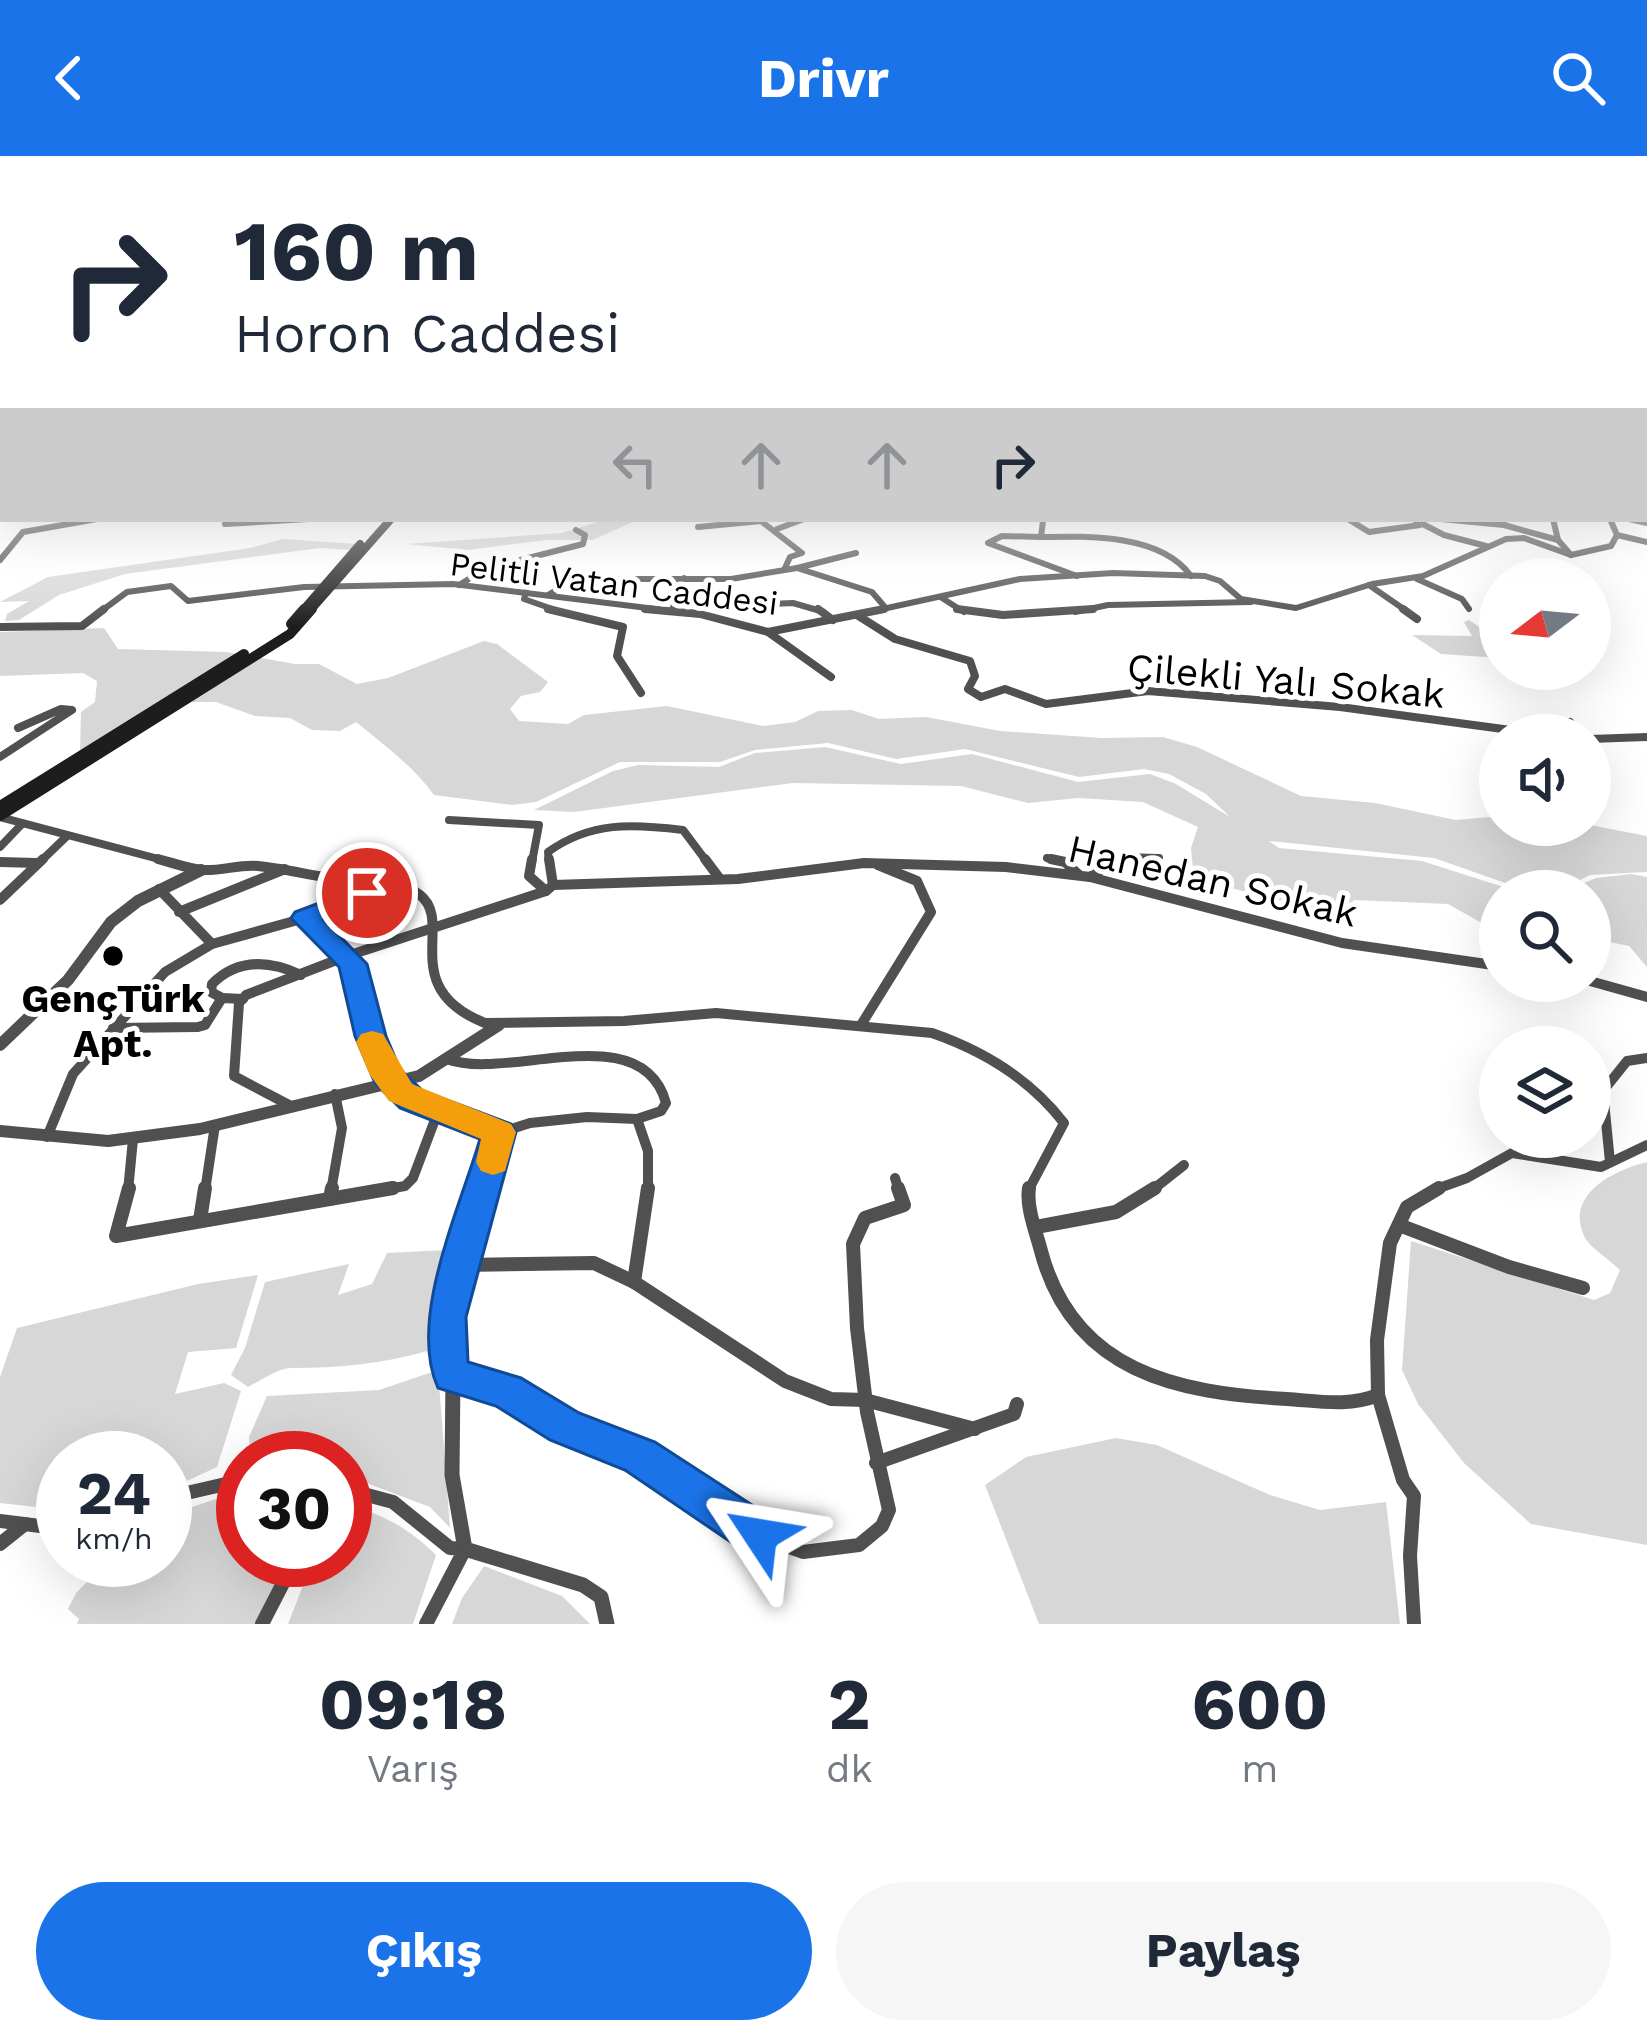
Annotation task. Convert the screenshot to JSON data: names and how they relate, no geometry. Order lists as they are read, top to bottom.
{
  "streets": {
    "street": ["Pelitli Vatan Caddesi", "Çilekli Yalı Sokak", "Hanedan Sokak"]
  },
  "crossings": [
    ["Pelitli Vatan Caddesi", "Çilekli Yalı Sokak"]
  ],
  "places": ["GençTürk Apt."],
  "north": "left",
  "page": {
    "header": "Drivr",
    "turn": ["160 m", "Horon Caddesi"],
    "speed": "24 km/h",
    "limit": "30",
    "eta": [
      "09:18",
      "Varış",
      "2",
      "dk",
      "600",
      "m"
    ],
    "buttons": ["Çıkış", "Paylaş"]
  }
}
